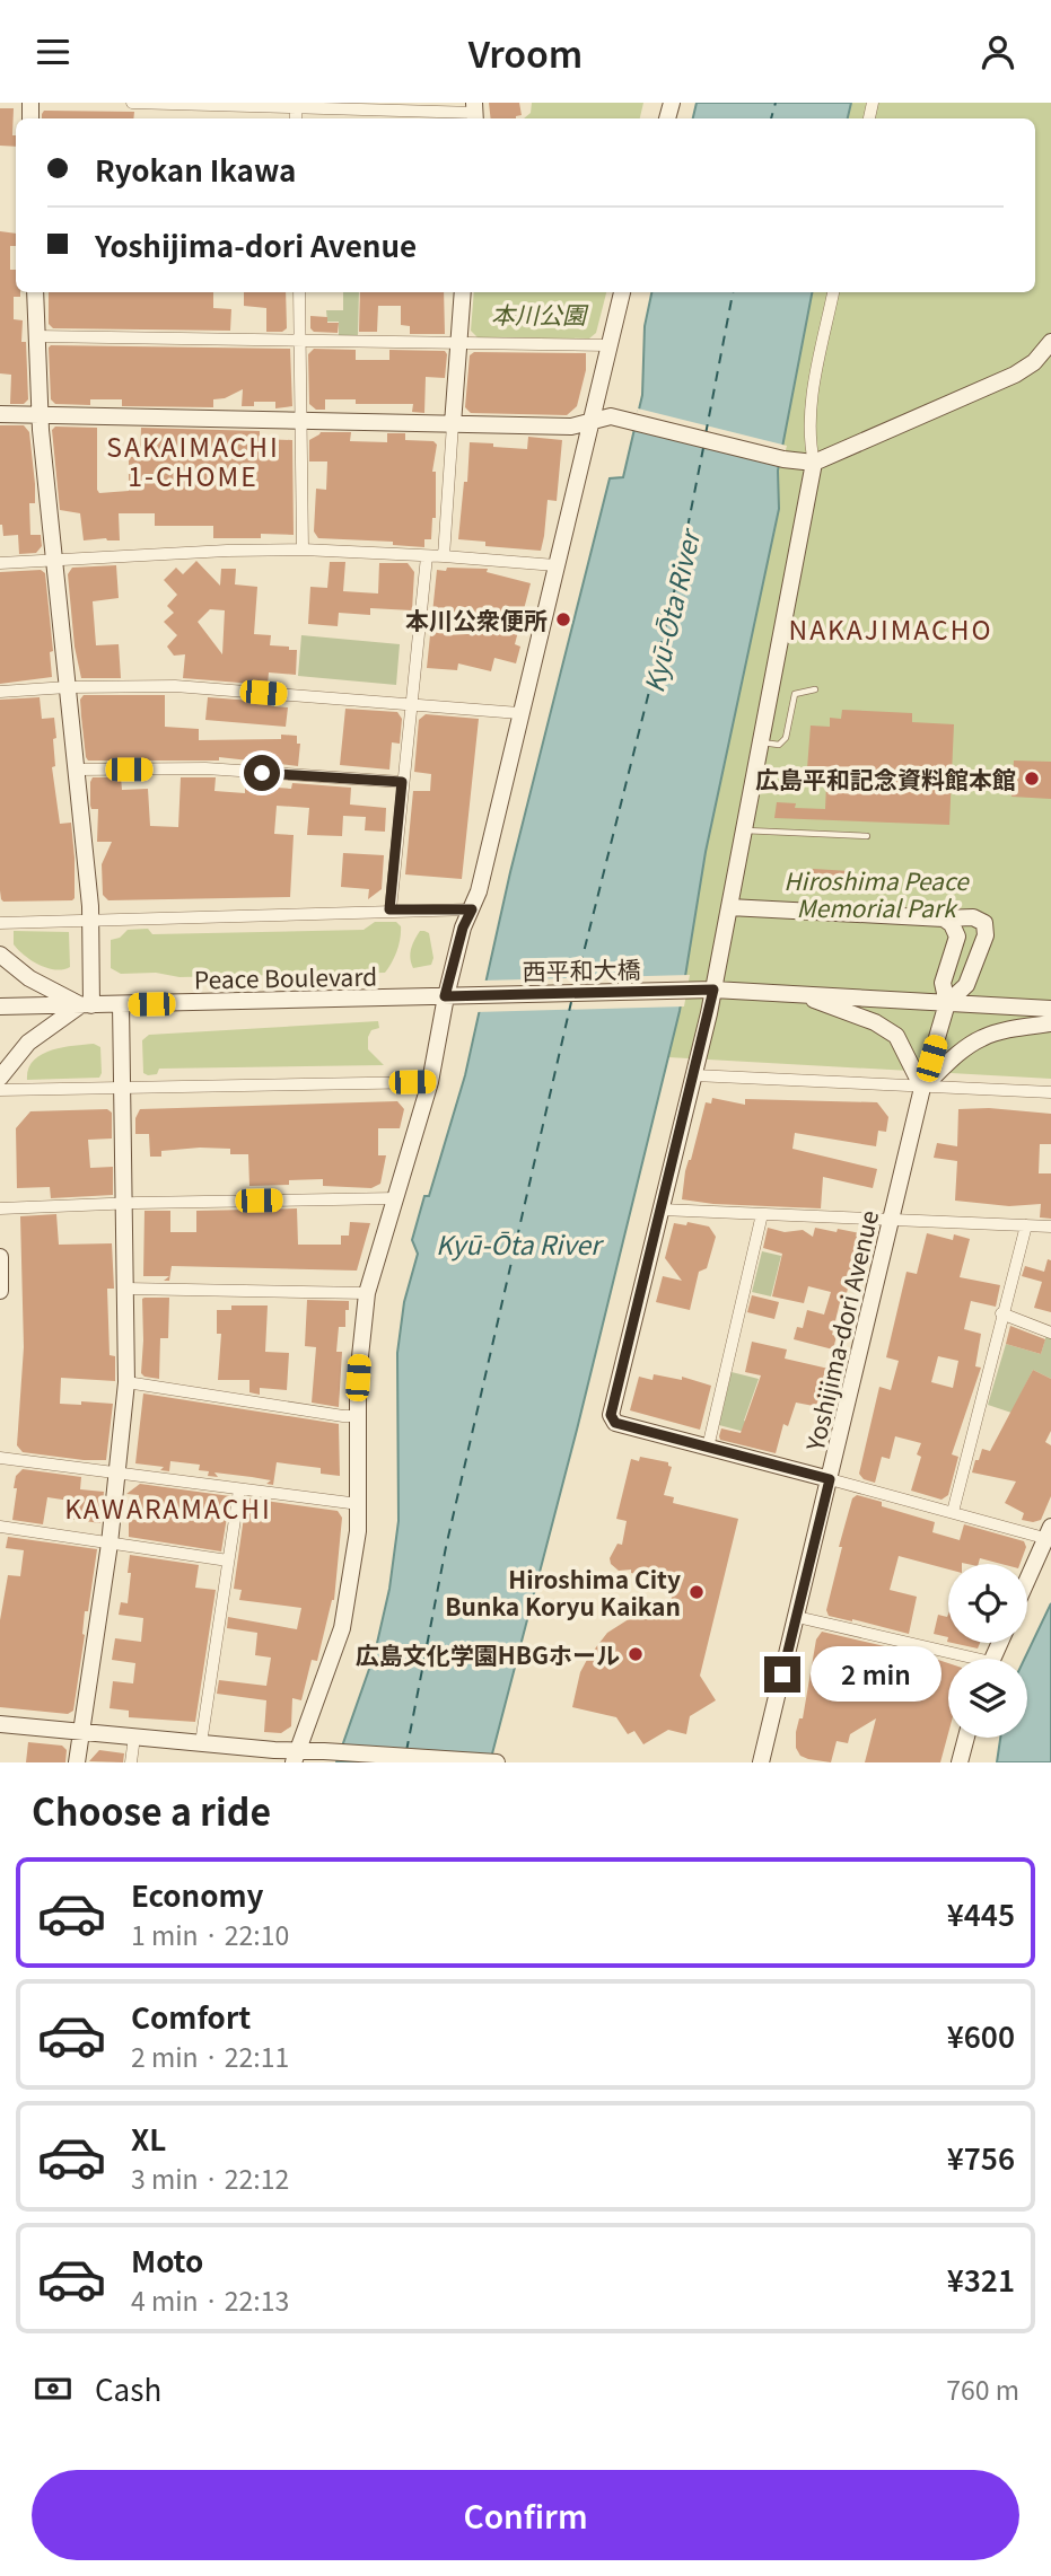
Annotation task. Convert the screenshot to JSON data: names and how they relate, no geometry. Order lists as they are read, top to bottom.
{
  "streets": {
    "street": ["西平和大橋", "Peace Boulevard", "Yoshijima-dori Avenue"]
  },
  "crossings": [
    ["西平和大橋", "Peace Boulevard"]
  ],
  "districts": ["SAKAIMACHI 1-CHOME", "NAKAJIMACHO", "KAWARAMACHI"],
  "water": ["Kyū-Ōta River"],
  "parks": ["本川公園", "Hiroshima Peace Memorial Park"],
  "places": [
    "本川公衆便所",
    "広島平和記念資料館本館",
    "Hiroshima City Bunka Koryu Kaikan",
    "広島文化学園HBGホール"
  ],
  "page": {
    "header": "Vroom",
    "banner": ["Ryokan Ikawa", "Yoshijima-dori Avenue"],
    "bubble": "2 min",
    "heading": "Choose a ride",
    "list": [
      {
        "name": "Economy",
        "note": "1 min · 22:10",
        "value": "¥445"
      },
      {
        "name": "Comfort",
        "note": "2 min · 22:11",
        "value": "¥600"
      },
      {
        "name": "XL",
        "note": "3 min · 22:12",
        "value": "¥756"
      },
      {
        "name": "Moto",
        "note": "4 min · 22:13",
        "value": "¥321"
      }
    ],
    "pay": ["Cash", "760 m"],
    "buttons": "Confirm"
  }
}
